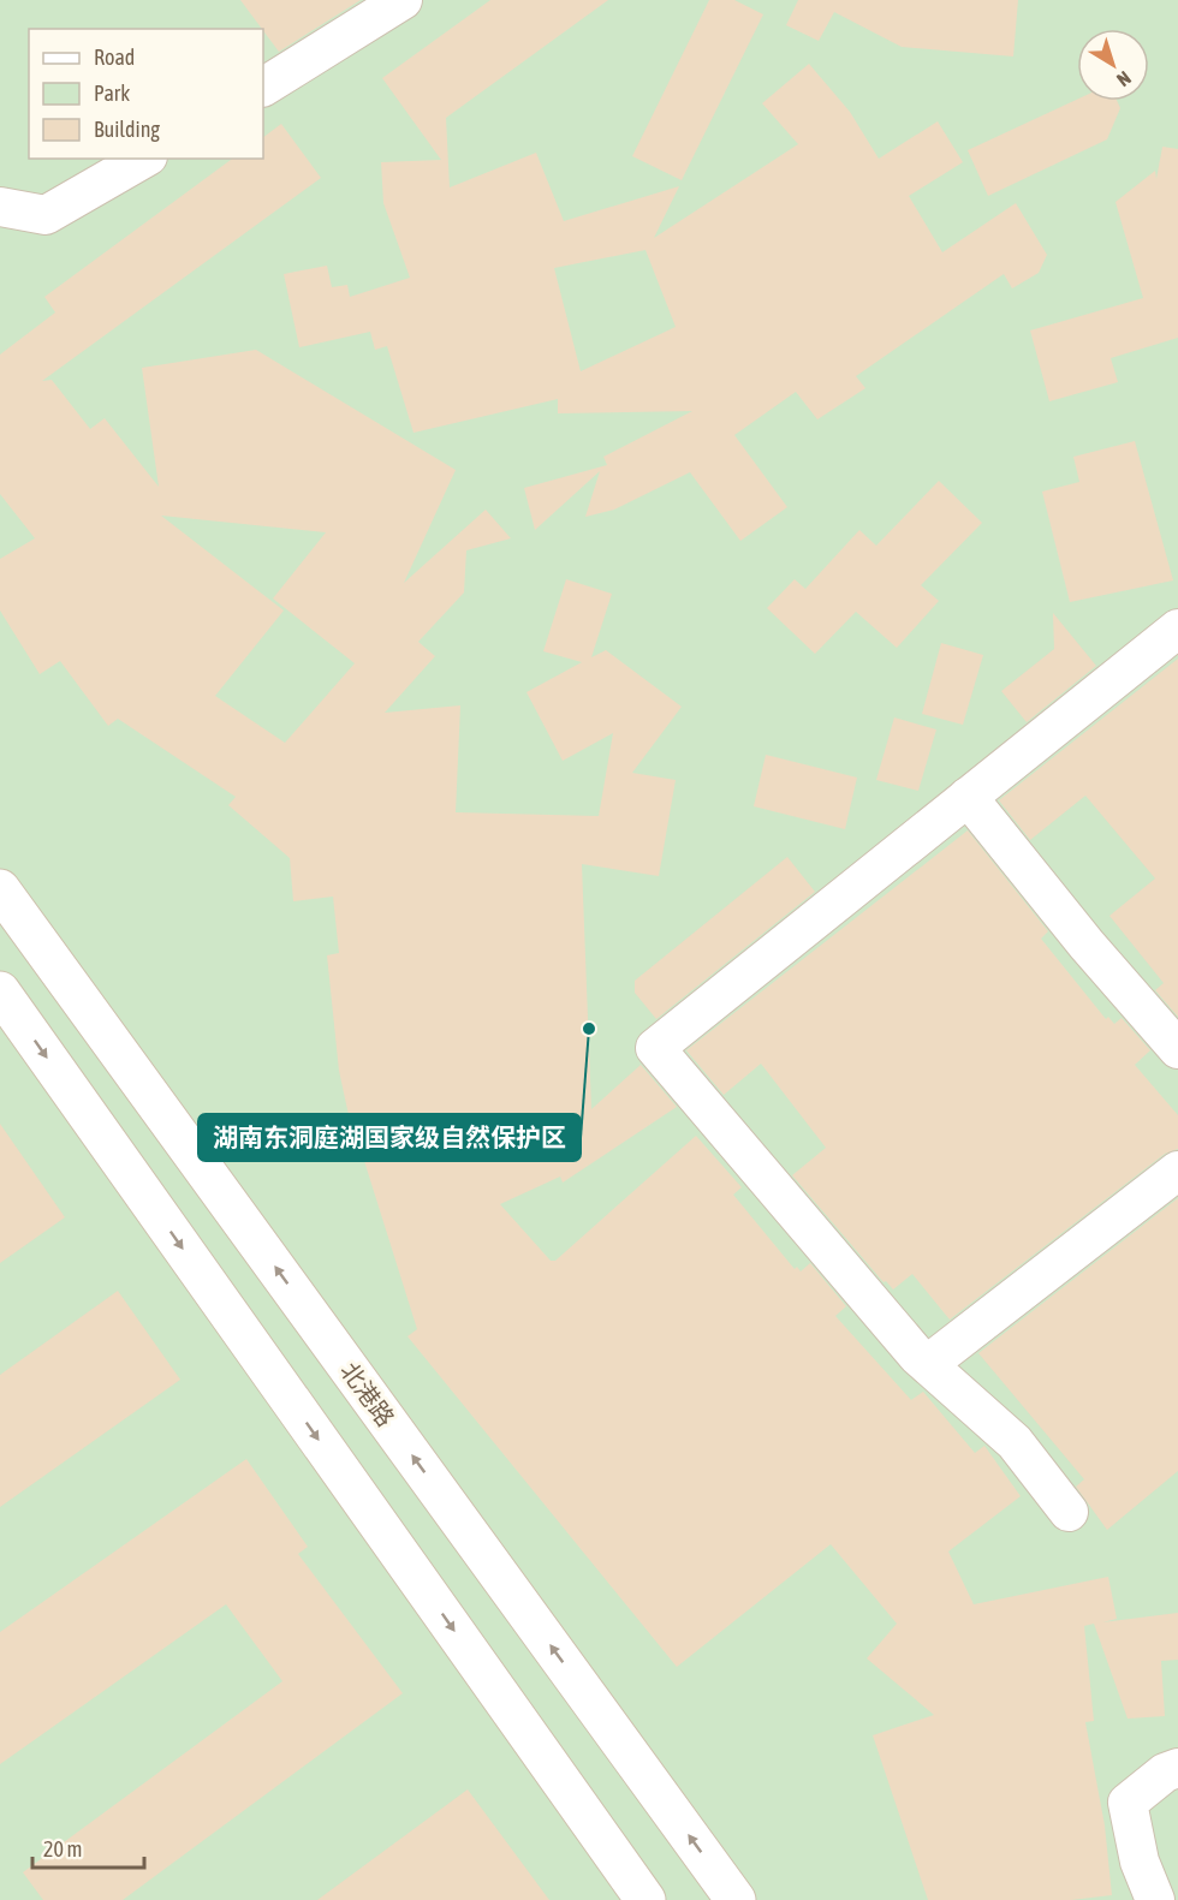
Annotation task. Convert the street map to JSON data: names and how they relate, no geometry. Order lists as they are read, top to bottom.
{
  "streets": {
    "main road": ["北港路"]
  },
  "places": ["湖南东洞庭湖国家级自然保护区"],
  "legend": ["Road", "Park", "Building"],
  "scale_bar": "20 m",
  "north": "bottom right"
}
